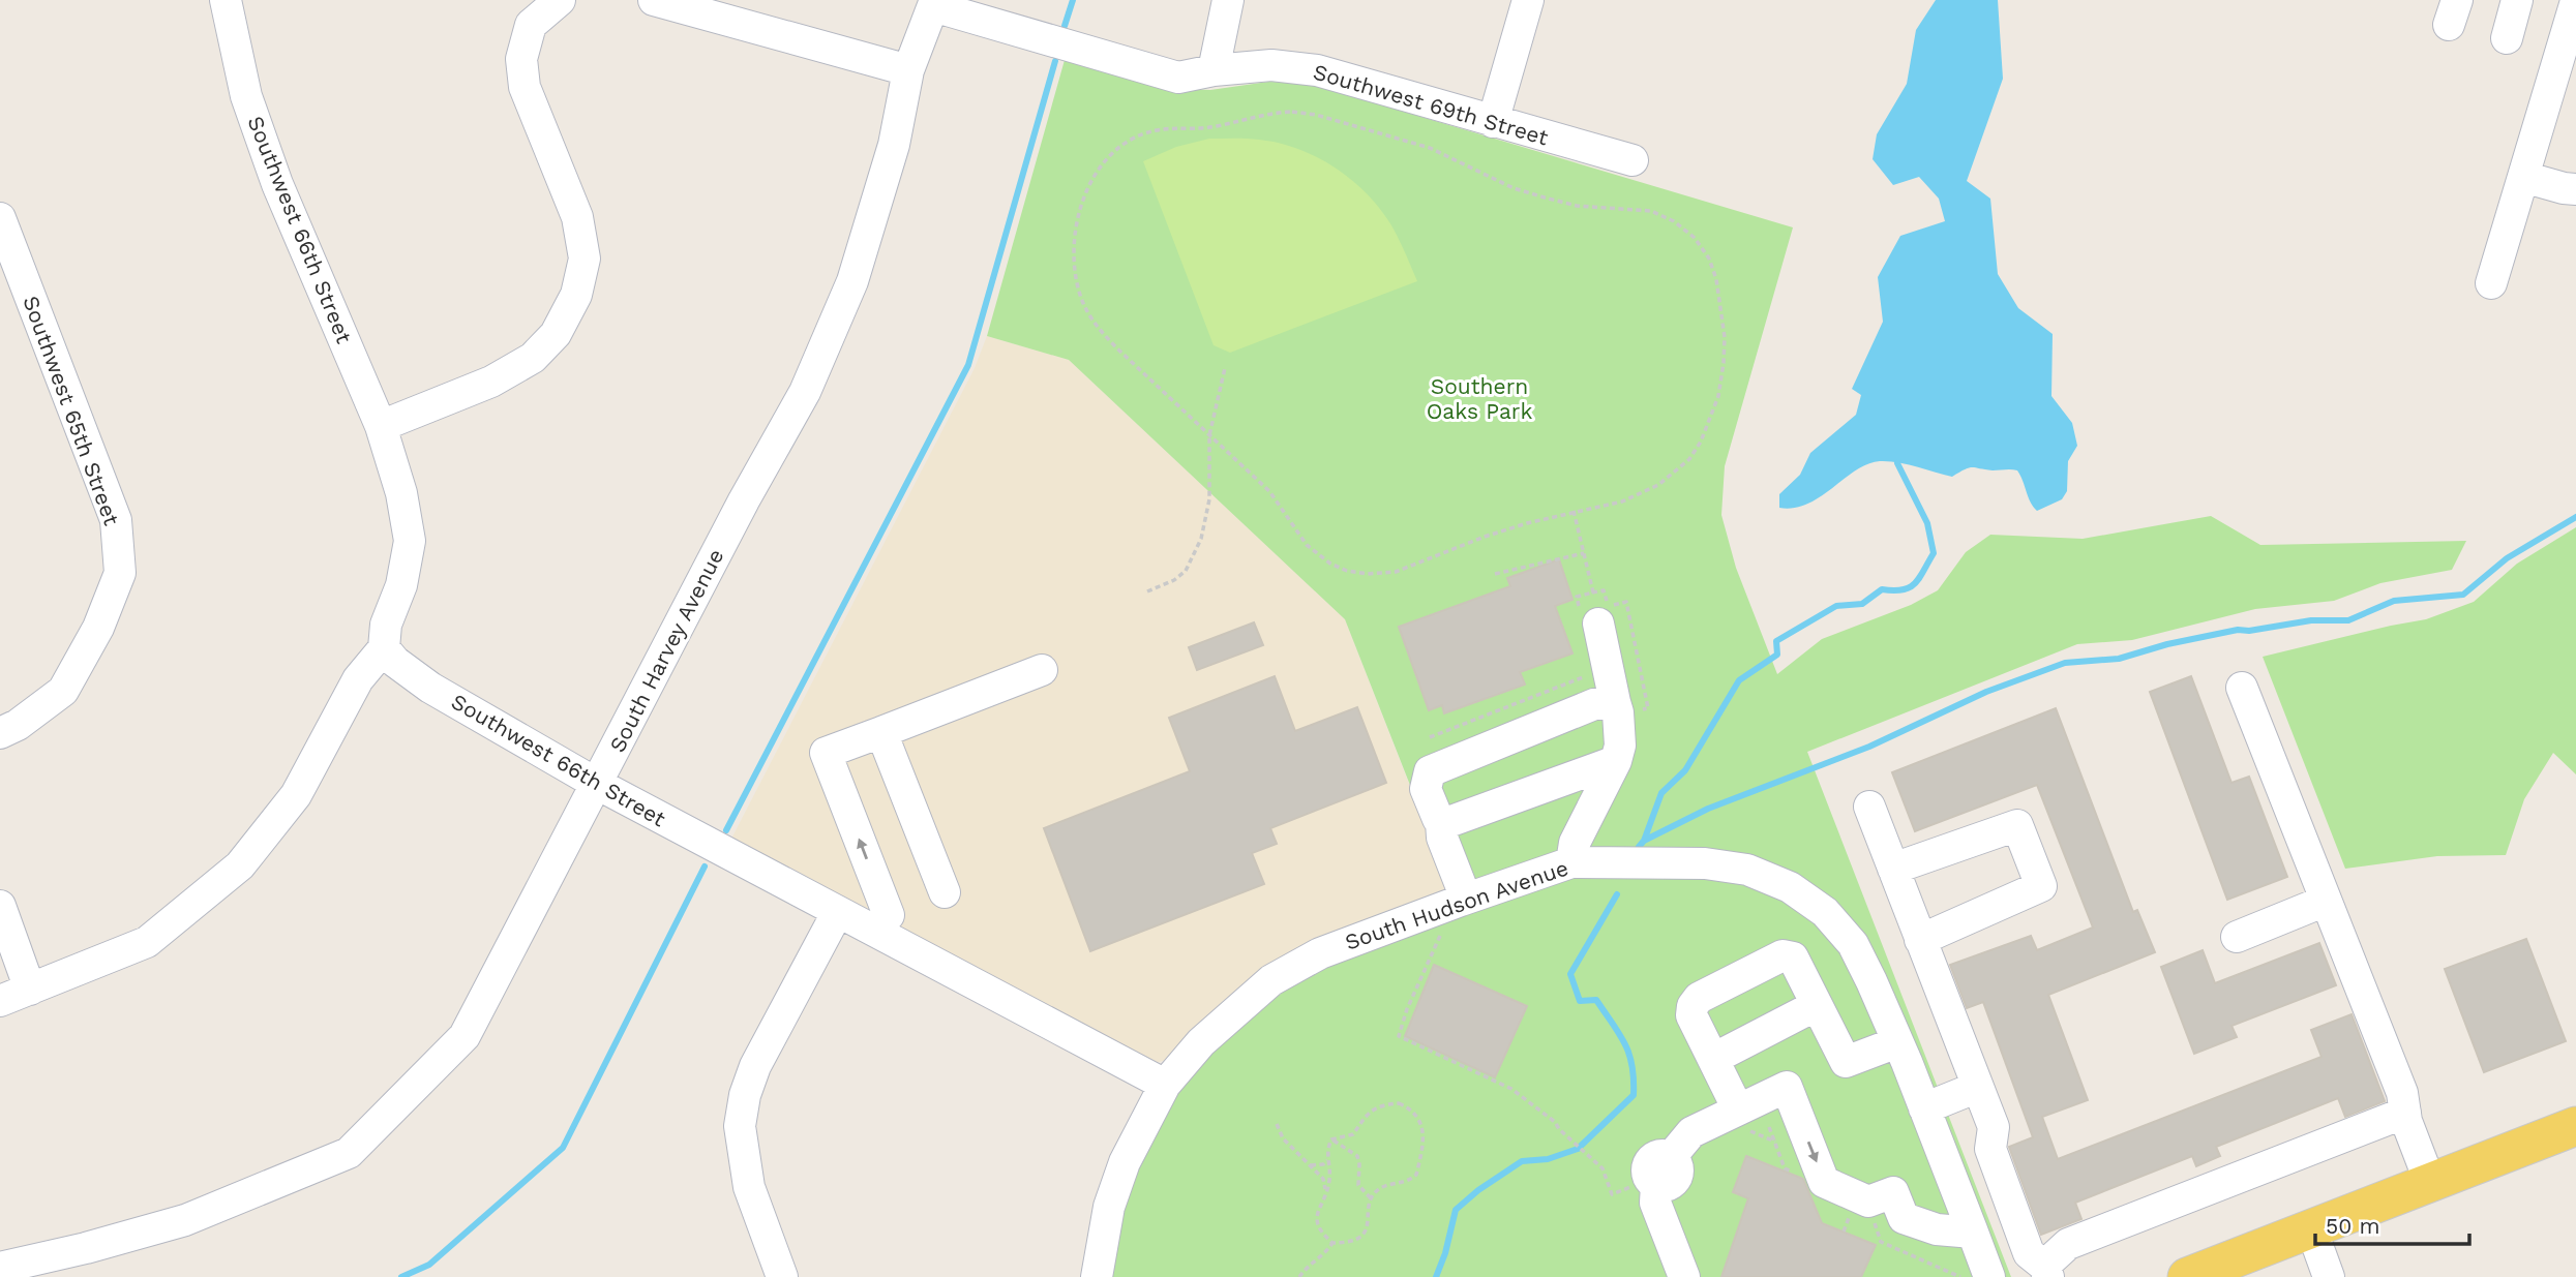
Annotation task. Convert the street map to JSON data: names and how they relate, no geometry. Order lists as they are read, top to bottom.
{
  "streets": {
    "street": [
      "Southwest 69th Street",
      "Southwest 66th Street",
      "Southwest 65th Street",
      "South Harvey Avenue",
      "South Hudson Avenue"
    ]
  },
  "crossings": [
    ["Southwest 69th Street", "South Harvey Avenue"],
    ["Southwest 66th Street", "South Harvey Avenue"],
    ["Southwest 66th Street", "South Hudson Avenue"]
  ],
  "parks": ["Southern Oaks Park"],
  "scale_bar": "50 m"
}
